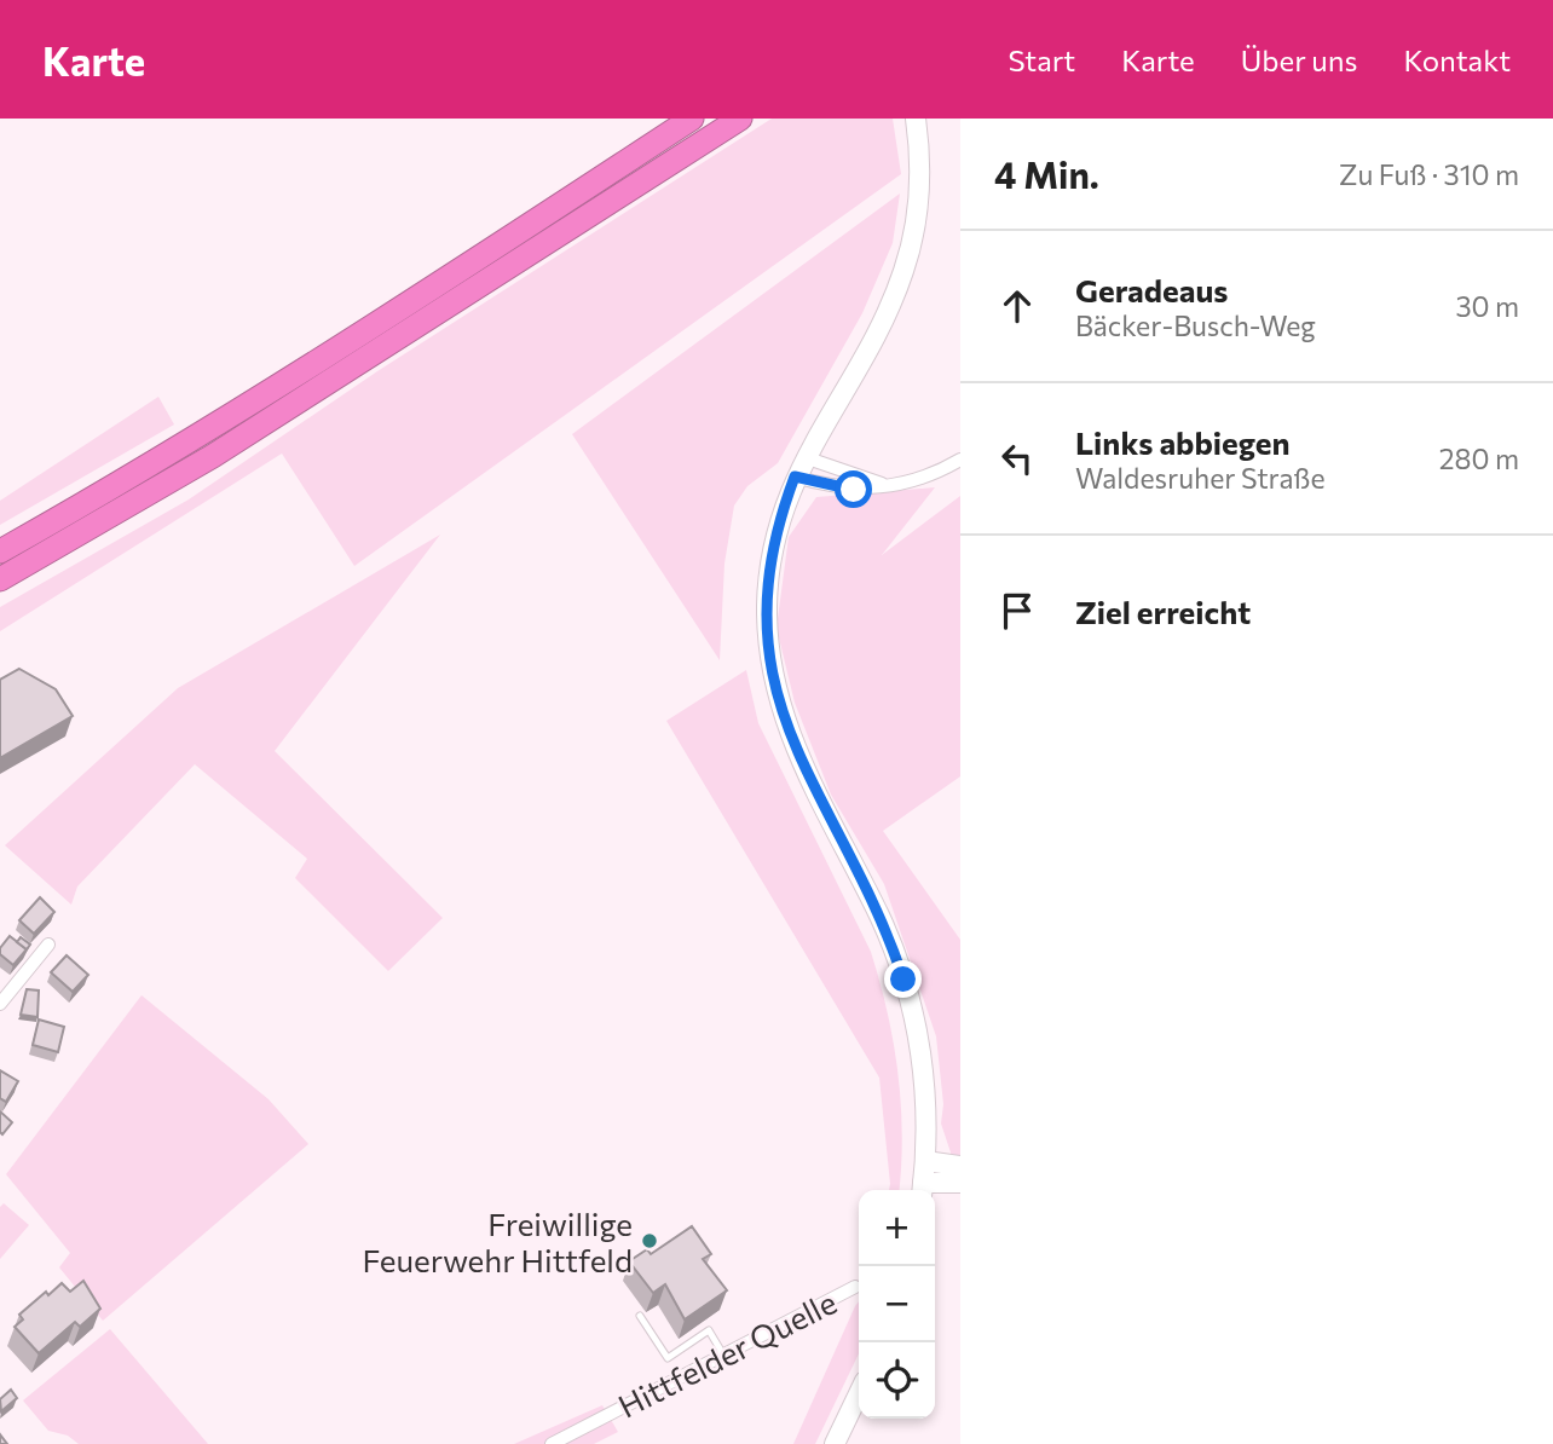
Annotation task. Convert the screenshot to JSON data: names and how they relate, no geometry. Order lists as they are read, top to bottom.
{
  "streets": {
    "street": ["Hittfelder Quelle"]
  },
  "places": ["Freiwillige Feuerwehr Hittfeld"],
  "page": {
    "header": "Karte",
    "nav": [
      "Start",
      "Karte",
      "Über uns",
      "Kontakt"
    ],
    "heading": ["4 Min.", "Zu Fuß · 310 m"],
    "list": [
      ["Geradeaus", "Bäcker-Busch-Weg", "30 m"],
      ["Links abbiegen", "Waldesruher Straße", "280 m"],
      "Ziel erreicht"
    ],
    "map_buttons": ["+", "−"]
  }
}
